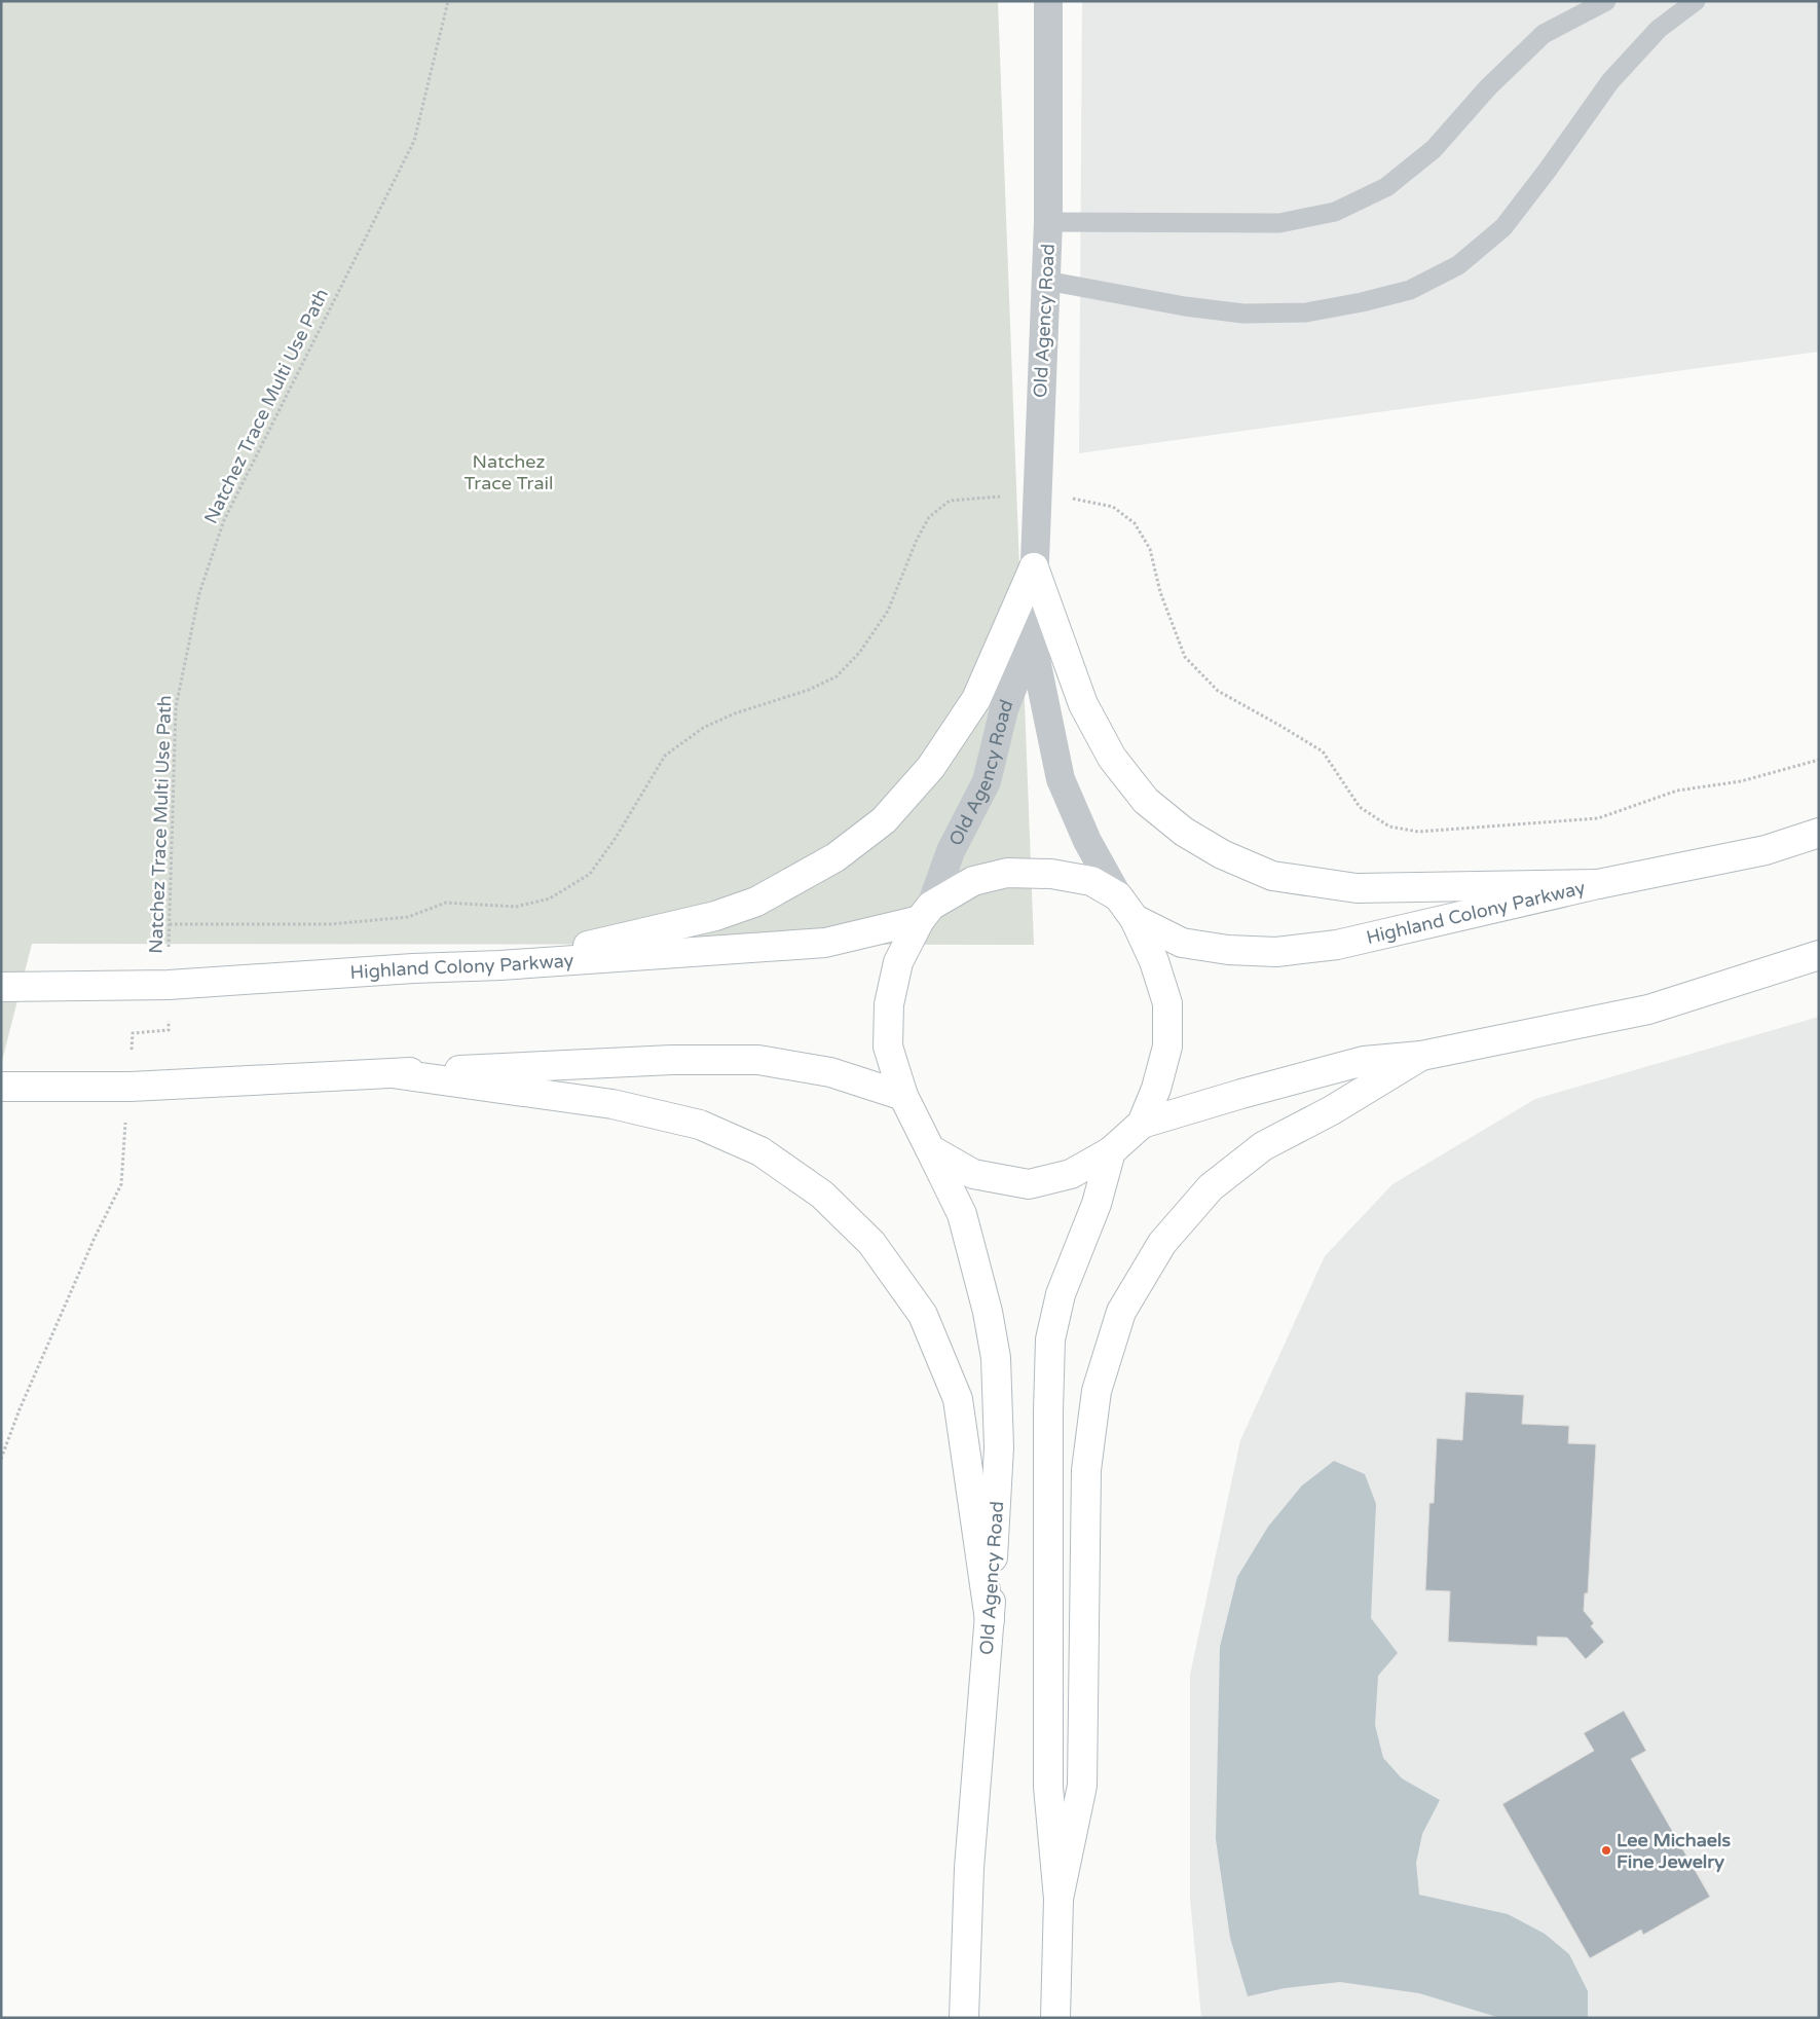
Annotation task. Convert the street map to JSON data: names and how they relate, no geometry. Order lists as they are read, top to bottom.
{
  "streets": {
    "street": ["Old Agency Road", "Highland Colony Parkway"],
    "path": ["Natchez Trace Multi Use Path"]
  },
  "crossings": [
    ["Old Agency Road", "Highland Colony Parkway"],
    ["Natchez Trace Multi Use Path", "Highland Colony Parkway"]
  ],
  "parks": ["Natchez Trace Trail"],
  "places": ["Lee Michaels Fine Jewelry"]
}
